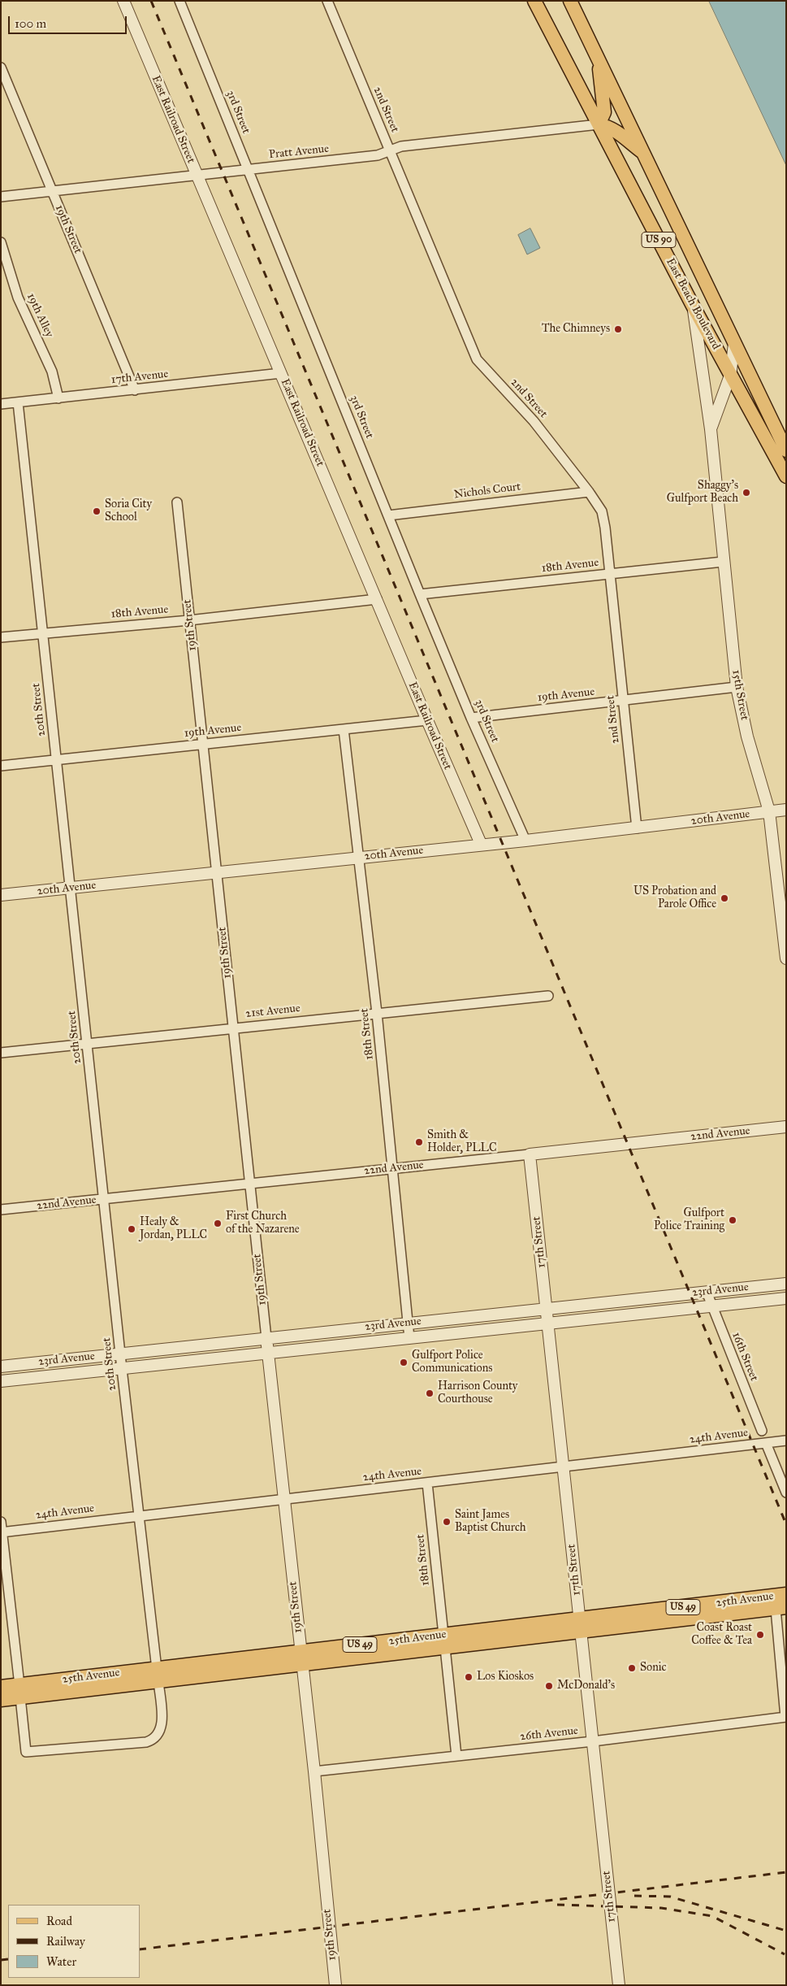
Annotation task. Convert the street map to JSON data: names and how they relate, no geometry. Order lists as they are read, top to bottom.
{
  "streets": {
    "main road": [
      "US 90",
      "East Beach Boulevard",
      "25th Avenue",
      "US 49"
    ],
    "street": [
      "2nd Street",
      "3rd Street",
      "East Railroad Street",
      "Pratt Avenue",
      "19th Street",
      "19th Alley",
      "17th Avenue",
      "Nichols Court",
      "18th Avenue",
      "19th Avenue",
      "15th Street",
      "20th Street",
      "20th Avenue",
      "21st Avenue",
      "18th Street",
      "22nd Avenue",
      "17th Street",
      "23rd Avenue",
      "16th Street",
      "24th Avenue",
      "26th Avenue"
    ]
  },
  "crossings": [
    ["2nd Street", "Pratt Avenue"],
    ["2nd Street", "Nichols Court"],
    ["2nd Street", "18th Avenue"],
    ["2nd Street", "19th Avenue"],
    ["2nd Street", "20th Avenue"],
    ["3rd Street", "Pratt Avenue"],
    ["3rd Street", "Nichols Court"],
    ["3rd Street", "18th Avenue"],
    ["3rd Street", "19th Avenue"],
    ["3rd Street", "20th Avenue"],
    ["East Railroad Street", "Pratt Avenue"],
    ["East Railroad Street", "17th Avenue"],
    ["East Railroad Street", "18th Avenue"],
    ["East Railroad Street", "19th Avenue"],
    ["East Railroad Street", "20th Avenue"],
    ["Pratt Avenue", "19th Street"],
    ["Pratt Avenue", "East Beach Boulevard"],
    ["19th Street", "17th Avenue"],
    ["19th Street", "18th Avenue"],
    ["19th Street", "19th Avenue"],
    ["19th Street", "20th Avenue"],
    ["19th Street", "21st Avenue"],
    ["19th Street", "22nd Avenue"],
    ["19th Street", "23rd Avenue"],
    ["19th Street", "24th Avenue"],
    ["19th Street", "25th Avenue"],
    ["19th Street", "26th Avenue"],
    ["East Beach Boulevard", "15th Street"],
    ["19th Alley", "17th Avenue"],
    ["17th Avenue", "20th Street"],
    ["18th Avenue", "15th Street"],
    ["18th Avenue", "20th Street"],
    ["19th Avenue", "15th Street"],
    ["19th Avenue", "20th Street"],
    ["19th Avenue", "18th Street"],
    ["15th Street", "20th Avenue"],
    ["20th Street", "20th Avenue"],
    ["20th Street", "21st Avenue"],
    ["20th Street", "22nd Avenue"],
    ["20th Street", "23rd Avenue"],
    ["20th Street", "24th Avenue"],
    ["20th Street", "25th Avenue"],
    ["20th Avenue", "18th Street"],
    ["21st Avenue", "18th Street"],
    ["18th Street", "22nd Avenue"],
    ["18th Street", "23rd Avenue"],
    ["18th Street", "24th Avenue"],
    ["18th Street", "25th Avenue"],
    ["18th Street", "26th Avenue"],
    ["22nd Avenue", "17th Street"],
    ["17th Street", "23rd Avenue"],
    ["17th Street", "24th Avenue"],
    ["17th Street", "25th Avenue"],
    ["17th Street", "26th Avenue"],
    ["23rd Avenue", "16th Street"]
  ],
  "places": [
    "The Chimneys",
    "Shaggy's Gulfport Beach",
    "Soria City School",
    "US Probation and Parole Office",
    "Smith & Holder, PLLC",
    "Gulfport Police Training",
    "First Church of the Nazarene",
    "Healy & Jordan, PLLC",
    "Gulfport Police Communications",
    "Harrison County Courthouse",
    "Saint James Baptist Church",
    "Coast Roast Coffee & Tea",
    "Sonic",
    "Los Kioskos",
    "McDonald's"
  ],
  "legend": ["Road", "Railway", "Water"],
  "scale_bar": "100 m"
}
